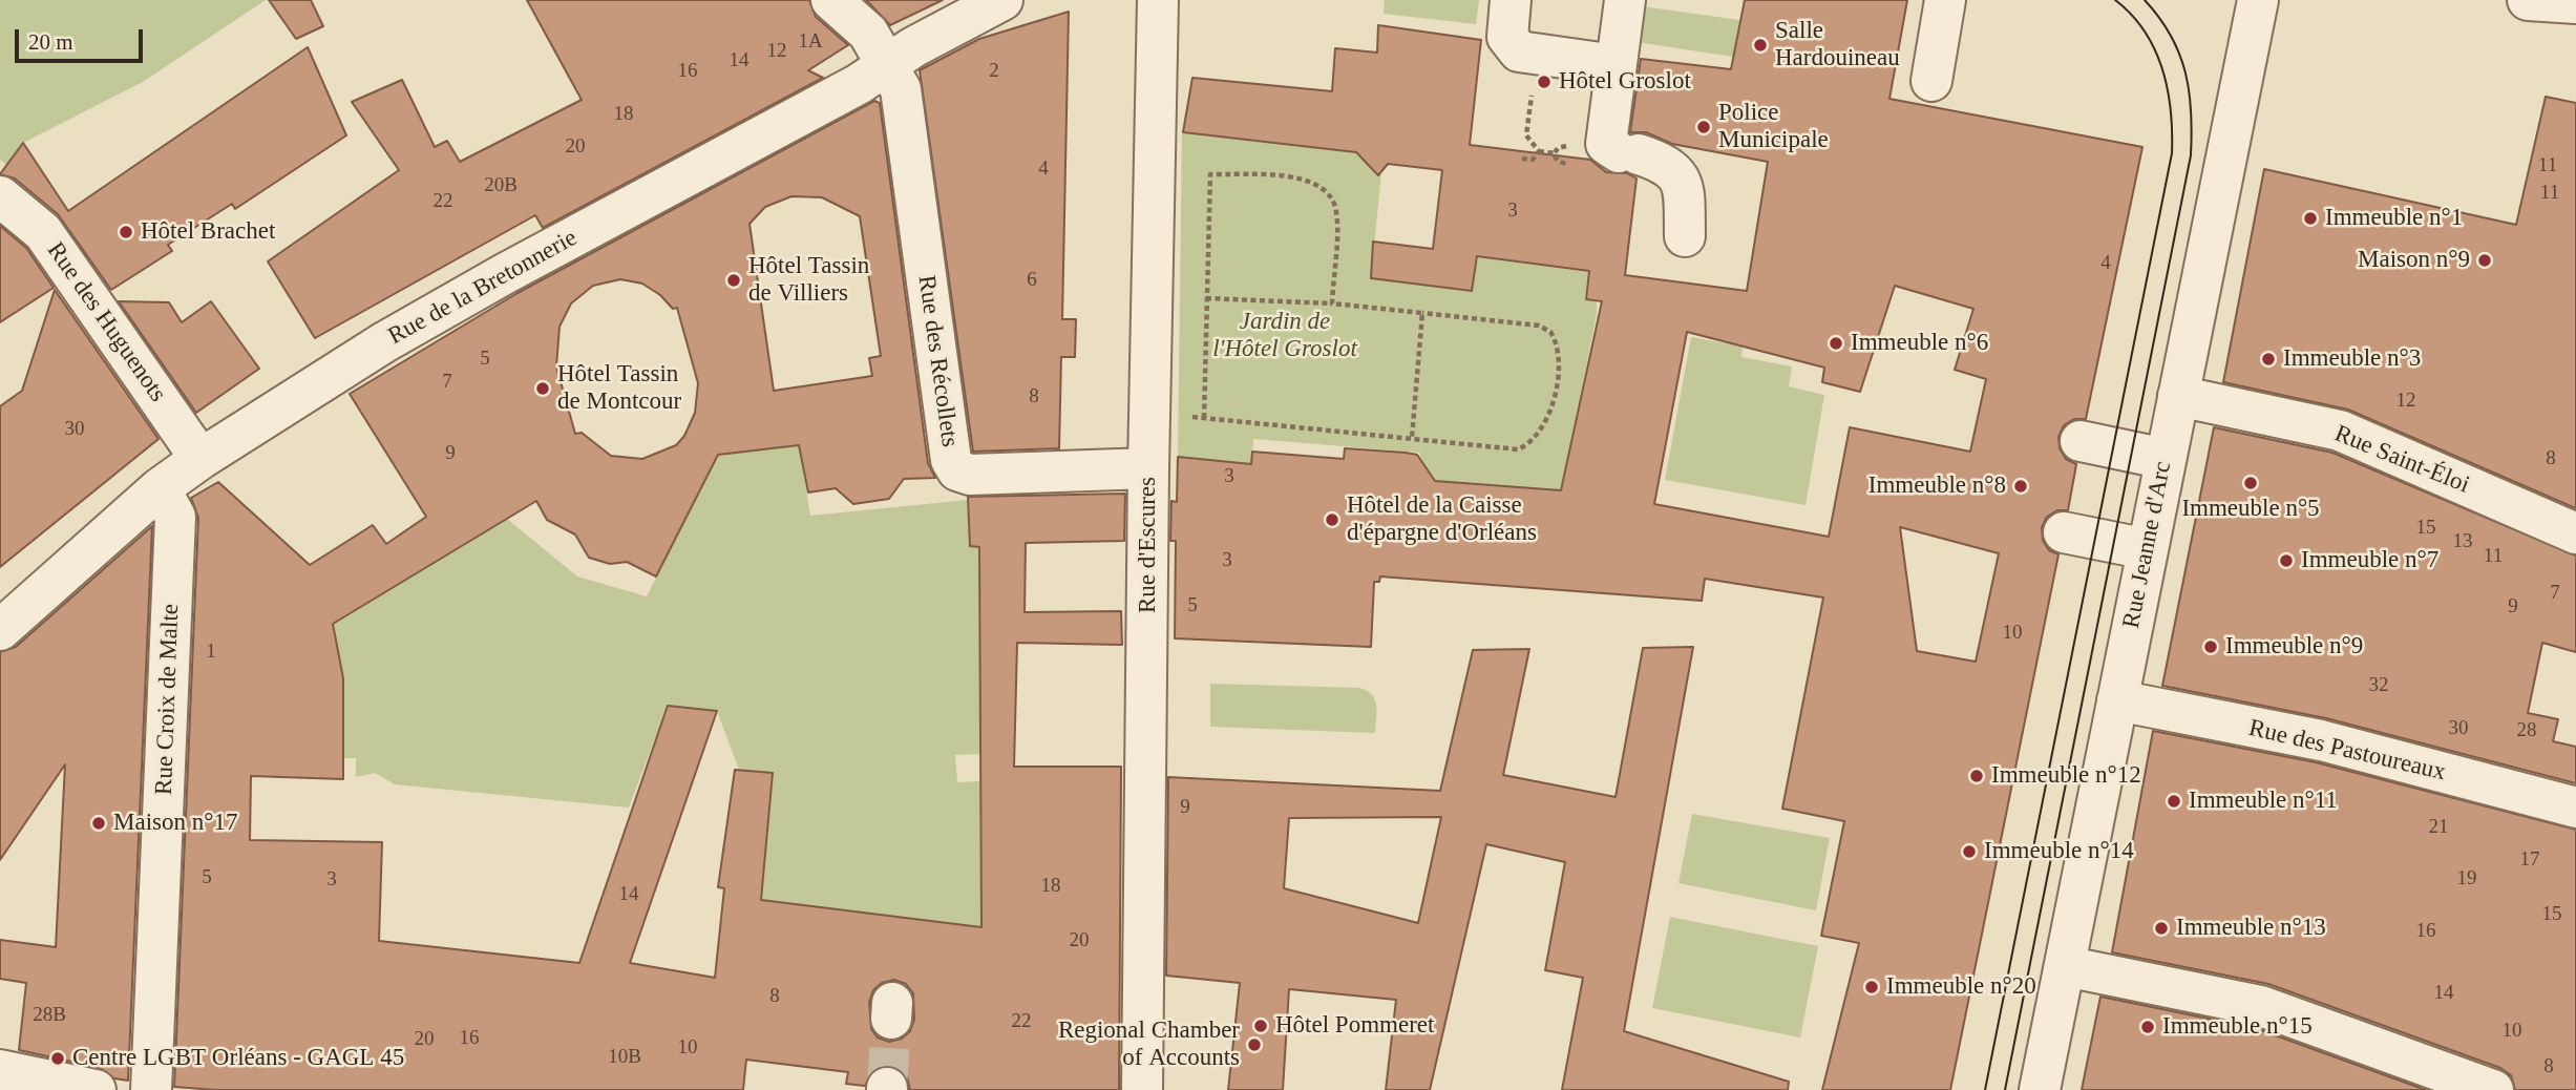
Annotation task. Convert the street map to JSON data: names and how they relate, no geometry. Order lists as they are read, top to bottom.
{
  "streets": {
    "street": [
      "Rue de la Bretonnerie",
      "Rue des Huguenots",
      "Rue des Récollets",
      "Rue Saint-Éloi",
      "Rue d'Escures",
      "Rue Jeanne d'Arc",
      "Rue Croix de Malte",
      "Rue des Pastoureaux"
    ]
  },
  "crossings": [
    ["Rue de la Bretonnerie", "Rue des Huguenots"],
    ["Rue de la Bretonnerie", "Rue des Récollets"],
    ["Rue de la Bretonnerie", "Rue Croix de Malte"],
    ["Rue des Récollets", "Rue d'Escures"],
    ["Rue Saint-Éloi", "Rue Jeanne d'Arc"],
    ["Rue Jeanne d'Arc", "Rue des Pastoureaux"]
  ],
  "parks": ["Jardin de l'Hôtel Groslot"],
  "places": [
    "Salle Hardouineau",
    "Hôtel Groslot",
    "Police Municipale",
    "Immeuble n°1",
    "Hôtel Brachet",
    "Maison n°9",
    "Hôtel Tassin de Villiers",
    "Immeuble n°6",
    "Immeuble n°3",
    "Hôtel Tassin de Montcour",
    "Immeuble n°5",
    "Immeuble n°8",
    "Hôtel de la Caisse d'épargne d'Orléans",
    "Immeuble n°7",
    "Immeuble n°9",
    "Immeuble n°12",
    "Immeuble n°11",
    "Maison n°17",
    "Immeuble n°14",
    "Immeuble n°13",
    "Immeuble n°20",
    "Hôtel Pommeret",
    "Immeuble n°15",
    "Regional Chamber of Accounts",
    "Centre LGBT Orléans - GAGL 45"
  ],
  "house_numbers": [
    "1A",
    "12",
    "14",
    "16",
    "2",
    "18",
    "20",
    "11",
    "4",
    "20B",
    "11",
    "22",
    "3",
    "4",
    "6",
    "5",
    "7",
    "8",
    "12",
    "30",
    "9",
    "8",
    "3",
    "15",
    "13",
    "11",
    "3",
    "7",
    "5",
    "9",
    "10",
    "1",
    "32",
    "30",
    "28",
    "9",
    "21",
    "17",
    "5",
    "19",
    "3",
    "18",
    "14",
    "15",
    "16",
    "20",
    "14",
    "8",
    "28B",
    "22",
    "10",
    "16",
    "20",
    "10",
    "10B",
    "8"
  ],
  "scale_bar": "20 m"
}
